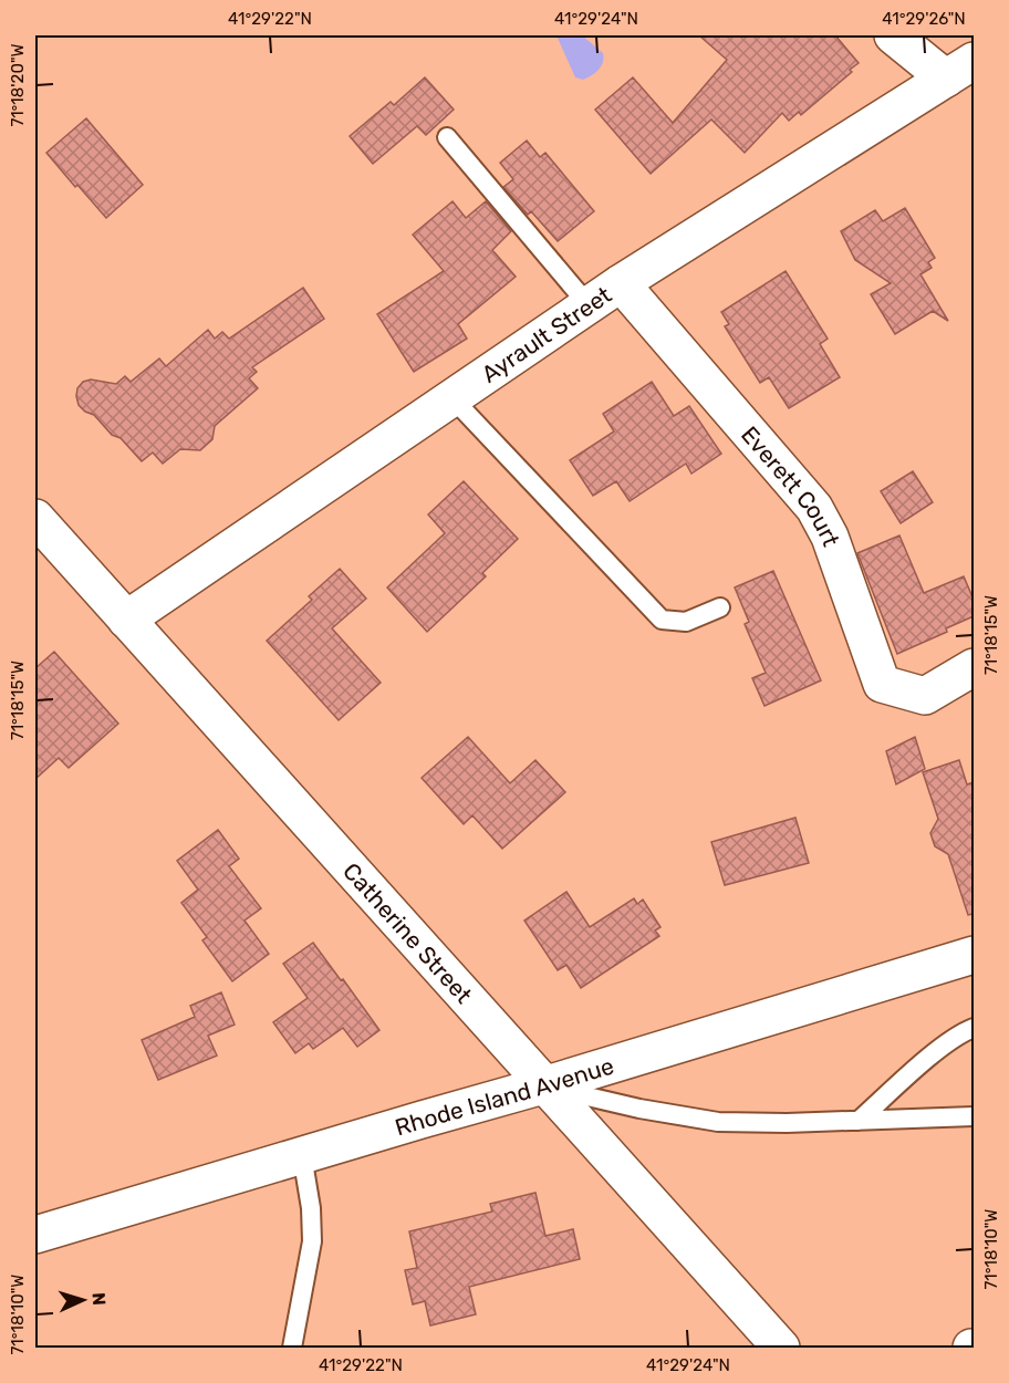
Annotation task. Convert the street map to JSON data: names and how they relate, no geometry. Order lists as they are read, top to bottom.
{
  "streets": {
    "street": [
      "Ayrault Street",
      "Everett Court",
      "Catherine Street",
      "Rhode Island Avenue"
    ]
  },
  "crossings": [
    ["Ayrault Street", "Everett Court"],
    ["Ayrault Street", "Catherine Street"],
    ["Catherine Street", "Rhode Island Avenue"]
  ],
  "north": "right",
  "coordinates": [
    "41°29'22\"N",
    "41°29'24\"N",
    "41°29'26\"N",
    "71°18'20\"W",
    "71°18'15\"W",
    "71°18'10\"W"
  ]
}
